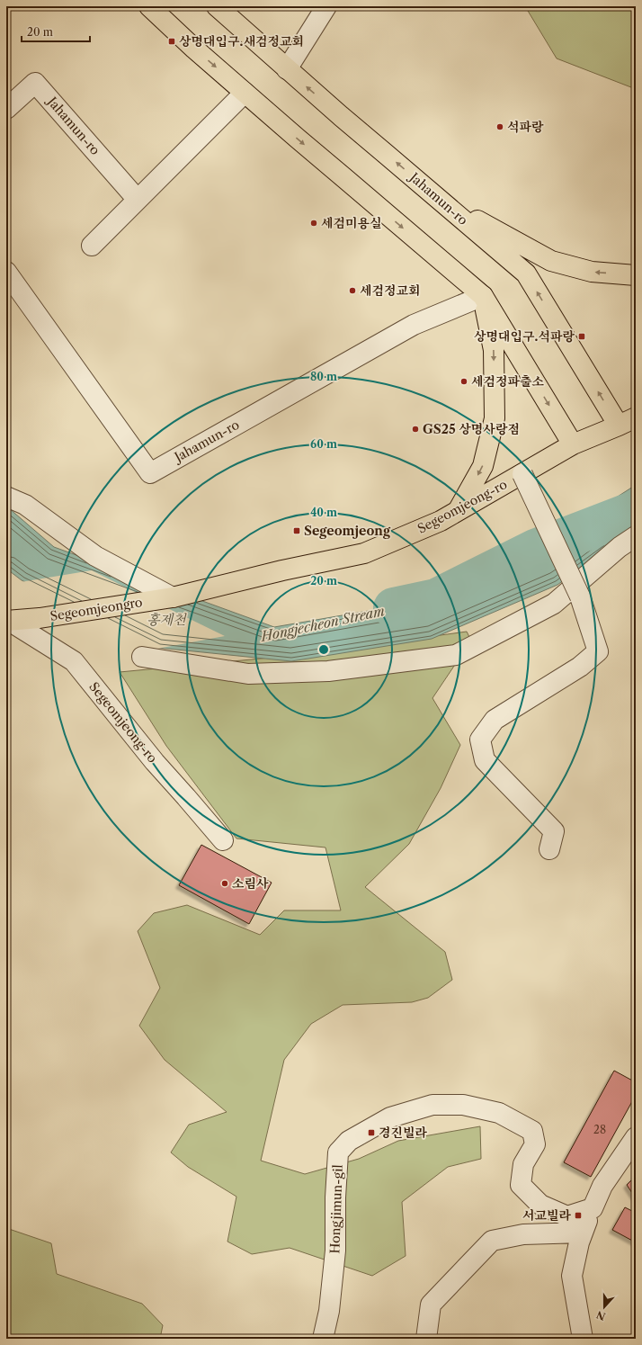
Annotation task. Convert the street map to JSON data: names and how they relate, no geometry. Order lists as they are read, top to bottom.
{
  "streets": {
    "main road": ["Jahamun-ro", "Segeomjeong-ro", "Segeomjeongro"],
    "street": ["Hongjimun-gil"]
  },
  "crossings": [
    ["Jahamun-ro", "Segeomjeong-ro"],
    ["Segeomjeong-ro", "Segeomjeongro"]
  ],
  "water": ["홍제천", "Hongjecheon Stream"],
  "places": {
    "transit": [
      "상명대입구.새검정교회",
      "상명대입구.석파랑",
      "Segeomjeong",
      "경진빌라",
      "서교빌라"
    ],
    "other": [
      "석파랑",
      "세검미용실",
      "세검정교회",
      "세검정파출소",
      "GS25 상명사랑점",
      "소림사"
    ]
  },
  "house_numbers": ["28"],
  "scale_bar": "20 m",
  "north": "bottom",
  "rings": [
    "80 m",
    "60 m",
    "40 m",
    "20 m"
  ]
}
